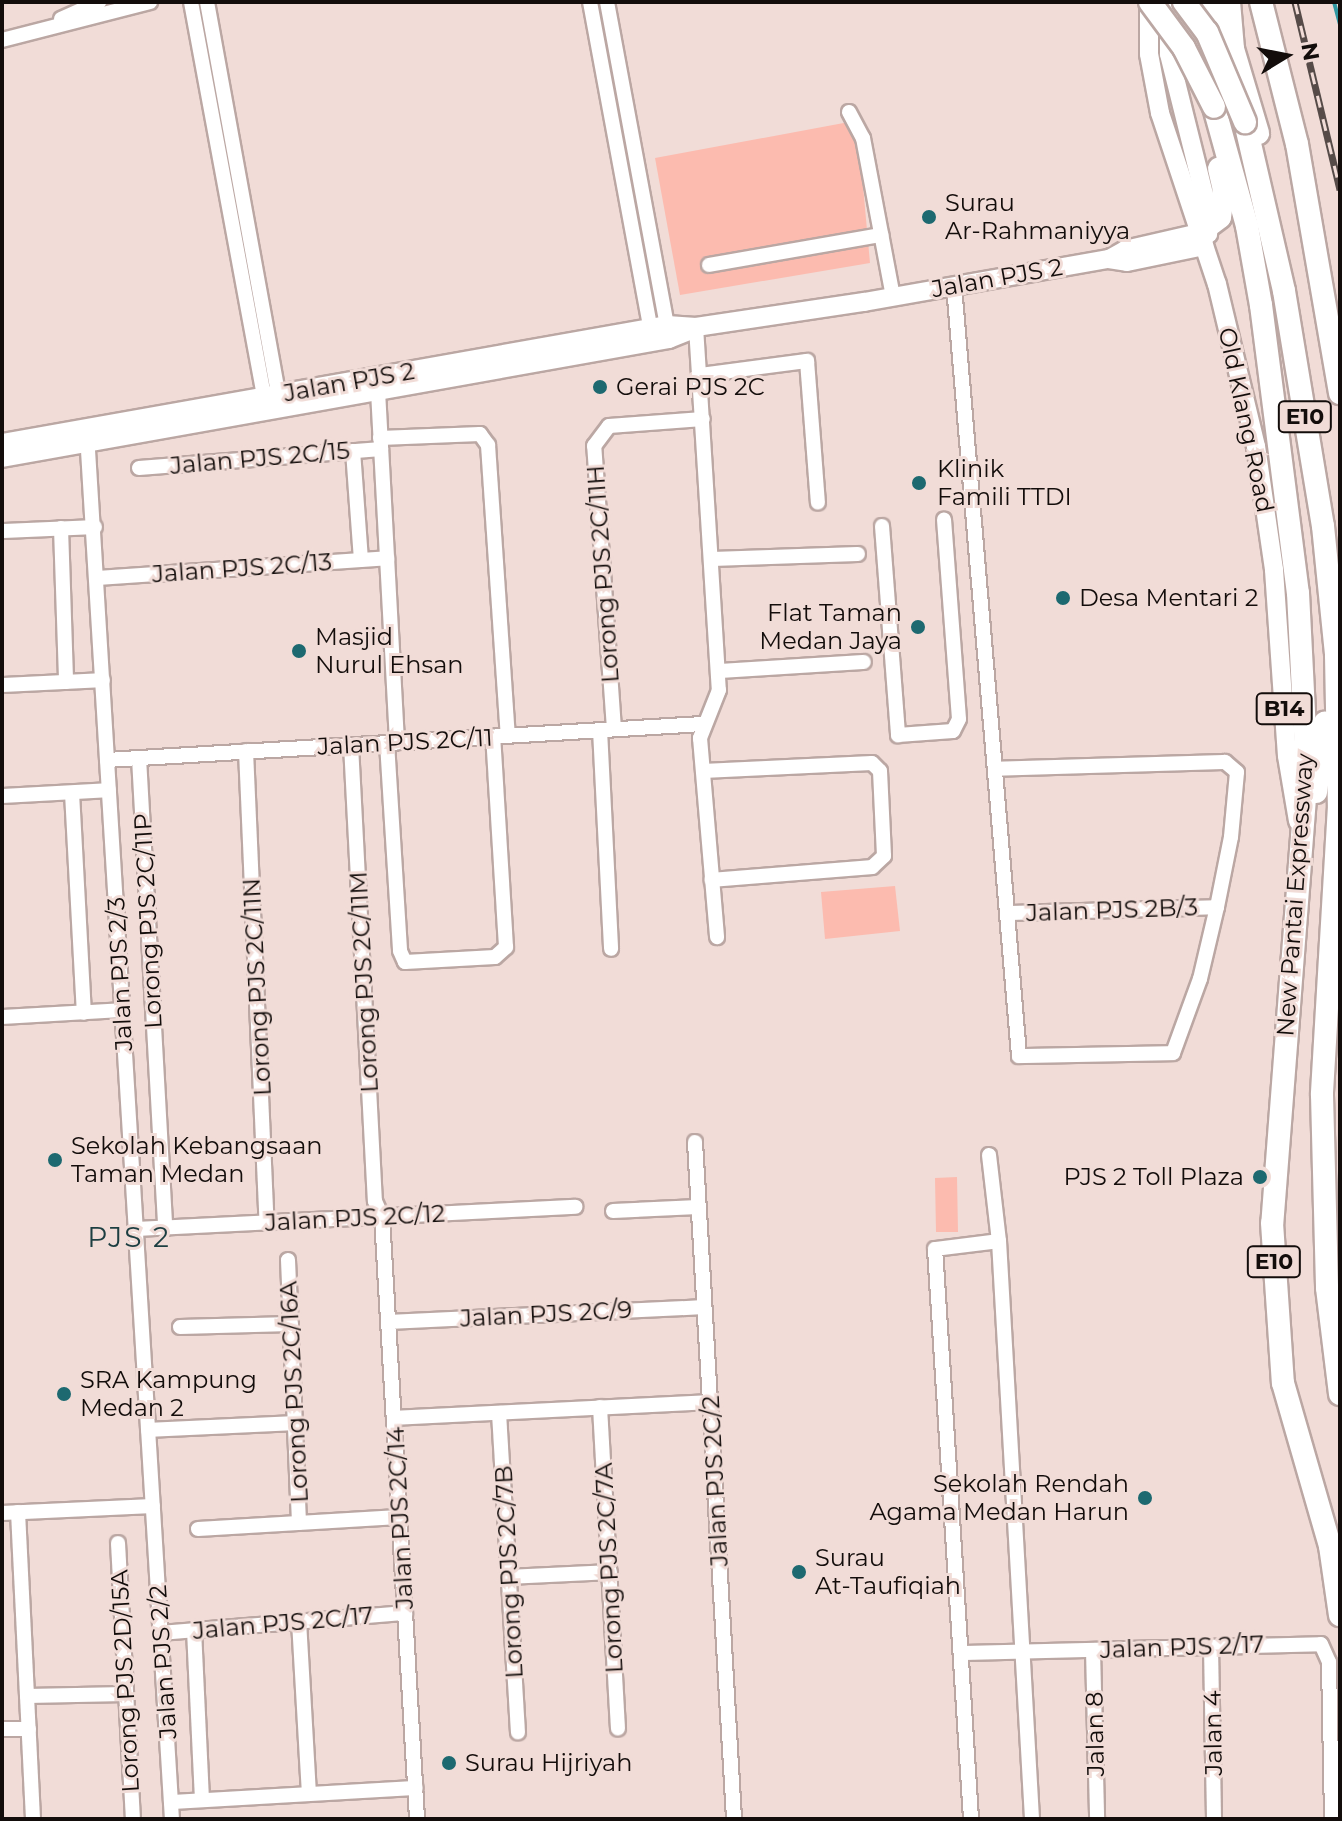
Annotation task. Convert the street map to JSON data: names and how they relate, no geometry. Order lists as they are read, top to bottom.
{
  "streets": {
    "highway": ["E10", "New Pantai Expressway"],
    "main road": ["Jalan PJS 2", "Old Klang Road", "B14"],
    "street": [
      "Jalan PJS 2C/15",
      "Jalan PJS 2C/13",
      "Lorong PJS 2C/11H",
      "Jalan PJS 2C/11",
      "Jalan PJS 2B/3",
      "Lorong PJS 2C/11P",
      "Jalan PJS 2/3",
      "Lorong PJS 2C/11M",
      "Lorong PJS 2C/11N",
      "Jalan PJS 2C/12",
      "Jalan PJS 2C/9",
      "Lorong PJS 2C/16A",
      "Jalan PJS 2C/2",
      "Jalan PJS 2C/14",
      "Lorong PJS 2C/7A",
      "Lorong PJS 2C/7B",
      "Jalan PJS 2C/17",
      "Jalan PJS 2/17",
      "Jalan PJS 2/2",
      "Lorong PJS 2D/15A",
      "Jalan 4",
      "Jalan 8"
    ]
  },
  "crossings": [
    ["Jalan PJS 2", "Old Klang Road"],
    ["Jalan PJS 2", "Jalan PJS 2/3"],
    ["Old Klang Road", "New Pantai Expressway"],
    ["Jalan PJS 2C/15", "Jalan PJS 2C/11"],
    ["Jalan PJS 2C/13", "Jalan PJS 2/3"],
    ["Lorong PJS 2C/11H", "Jalan PJS 2C/11"],
    ["Jalan PJS 2C/11", "Lorong PJS 2C/11P"],
    ["Jalan PJS 2C/11", "Jalan PJS 2/3"],
    ["Jalan PJS 2C/11", "Lorong PJS 2C/11M"],
    ["Jalan PJS 2C/11", "Lorong PJS 2C/11N"],
    ["Lorong PJS 2C/11P", "Jalan PJS 2C/12"],
    ["Jalan PJS 2/3", "Jalan PJS 2C/12"],
    ["Jalan PJS 2/3", "Jalan PJS 2/2"],
    ["Lorong PJS 2C/11M", "Jalan PJS 2C/12"],
    ["Lorong PJS 2C/11M", "Jalan PJS 2C/14"],
    ["Lorong PJS 2C/11N", "Jalan PJS 2C/12"],
    ["Jalan PJS 2C/12", "Jalan PJS 2C/14"],
    ["Jalan PJS 2C/9", "Jalan PJS 2C/2"],
    ["Jalan PJS 2C/9", "Jalan PJS 2C/14"],
    ["Jalan PJS 2C/14", "Jalan PJS 2C/17"],
    ["Jalan PJS 2C/17", "Jalan PJS 2/2"],
    ["Jalan PJS 2/17", "Jalan 4"],
    ["Jalan PJS 2/17", "Jalan 8"]
  ],
  "districts": ["PJS 2"],
  "places": [
    "Surau Ar-Rahmaniyya",
    "Gerai PJS 2C",
    "Klinik Famili TTDI",
    "Desa Mentari 2",
    "Flat Taman Medan Jaya",
    "Masjid Nurul Ehsan",
    "Sekolah Kebangsaan Taman Medan",
    "PJS 2 Toll Plaza",
    "SRA Kampung Medan 2",
    "Sekolah Rendah Agama Medan Harun",
    "Surau At-Taufiqiah",
    "Surau Hijriyah"
  ],
  "north": "right"
}
